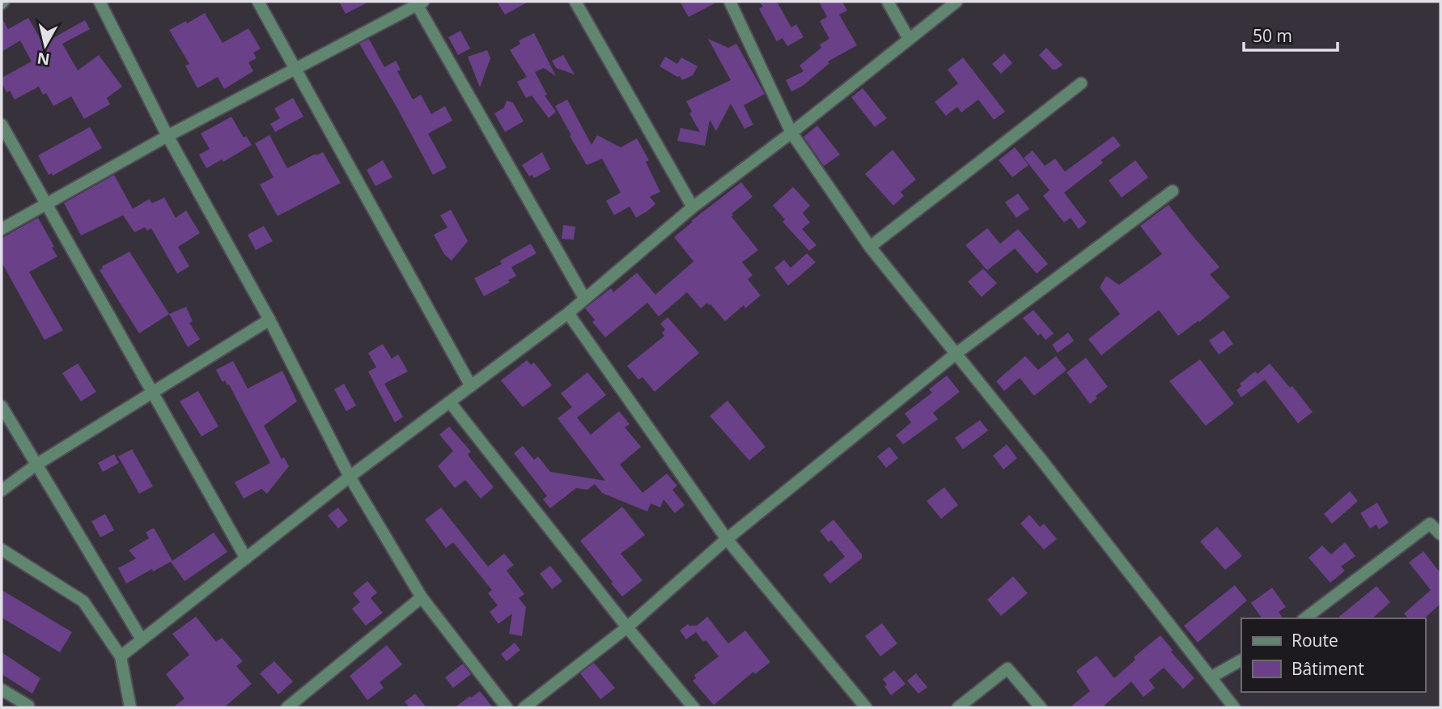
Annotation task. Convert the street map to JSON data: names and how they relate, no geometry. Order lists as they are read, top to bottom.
{
  "legend": ["Route", "Bâtiment"],
  "scale_bar": "50 m",
  "north": "bottom"
}
